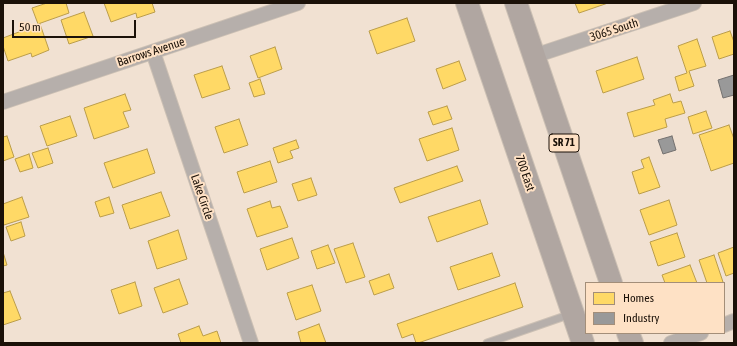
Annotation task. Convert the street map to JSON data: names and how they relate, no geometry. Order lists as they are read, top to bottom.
{
  "streets": {
    "main road": ["SR 71", "700 East"],
    "street": ["3065 South", "Barrows Avenue", "Lake Circle"]
  },
  "crossings": [
    ["3065 South", "SR 71"],
    ["Barrows Avenue", "Lake Circle"]
  ],
  "legend": ["Homes", "Industry"],
  "scale_bar": "50 m"
}
